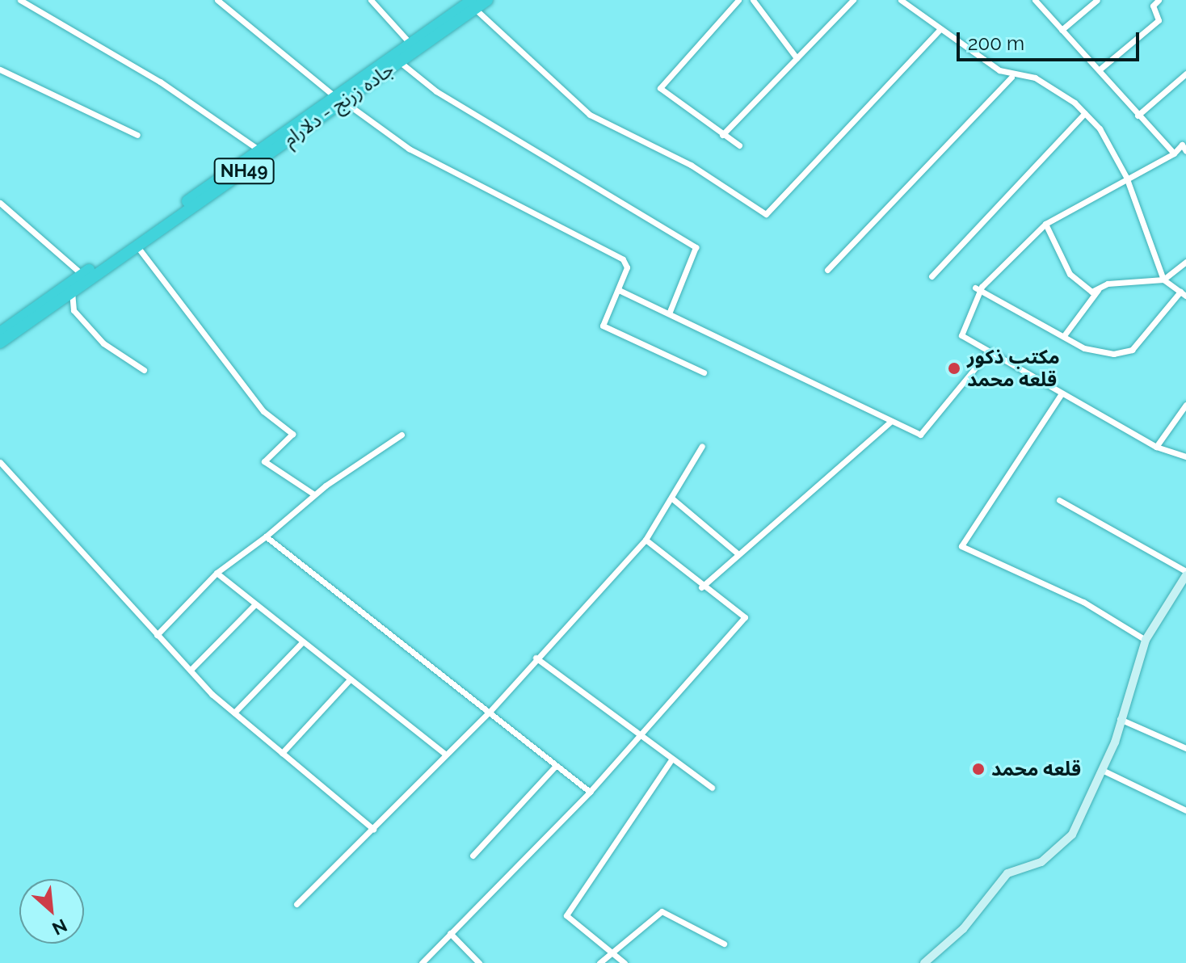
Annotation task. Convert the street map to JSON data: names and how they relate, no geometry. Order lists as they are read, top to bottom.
{
  "streets": {
    "highway": ["جاده زرنج - دلارام", "NH49"]
  },
  "places": ["مکتب ذکور قلعه محمد", "قلعه محمد"],
  "scale_bar": "200 m",
  "north": "bottom right"
}
